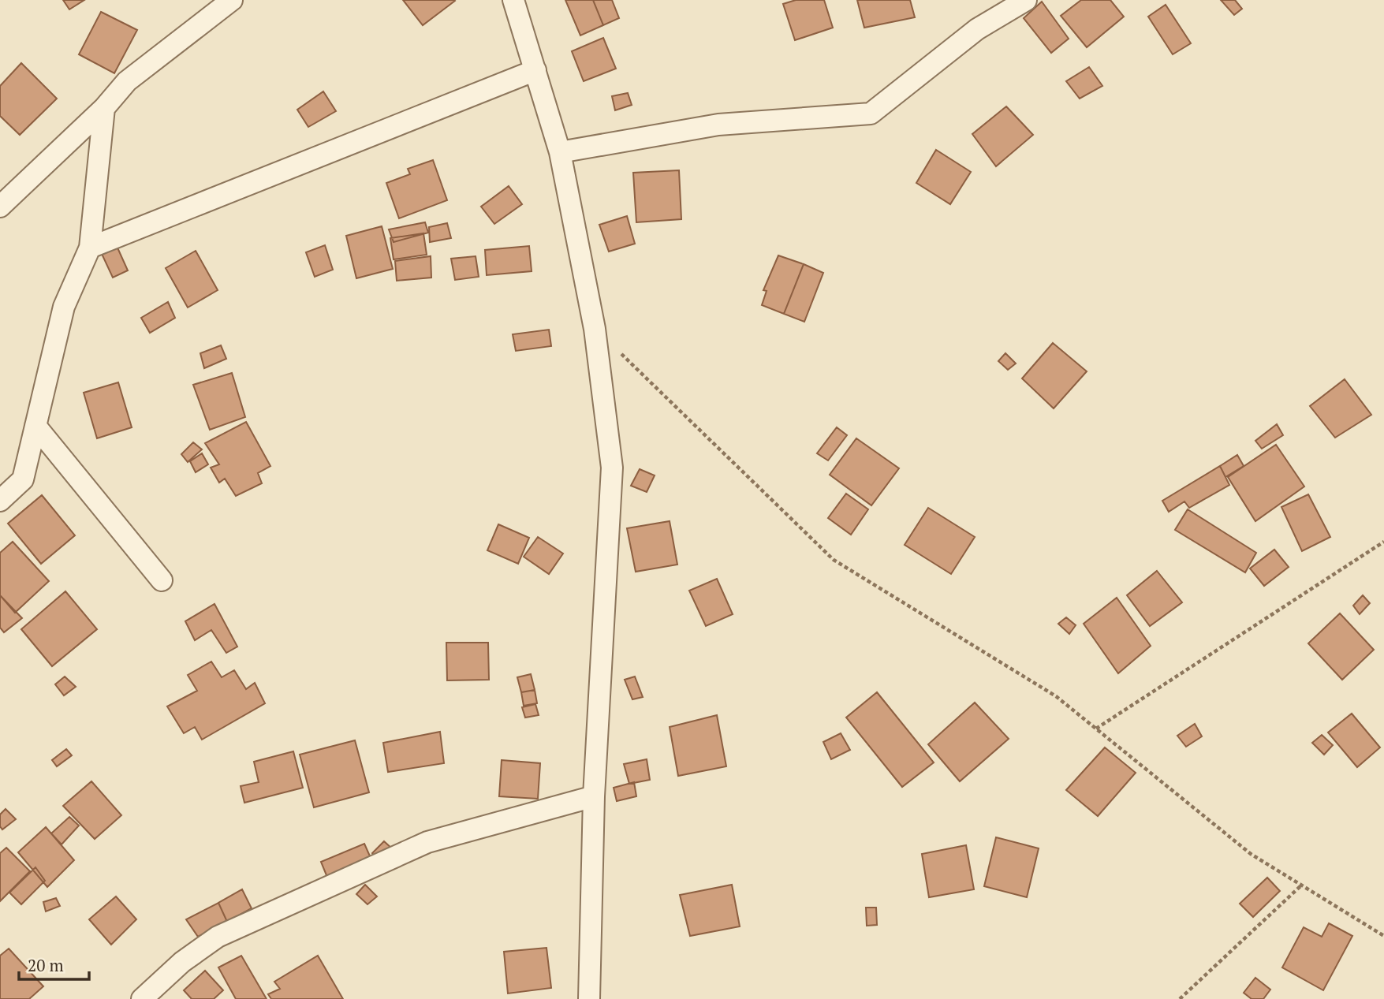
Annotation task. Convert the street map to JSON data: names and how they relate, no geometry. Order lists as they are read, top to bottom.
{
  "scale_bar": "20 m"
}
